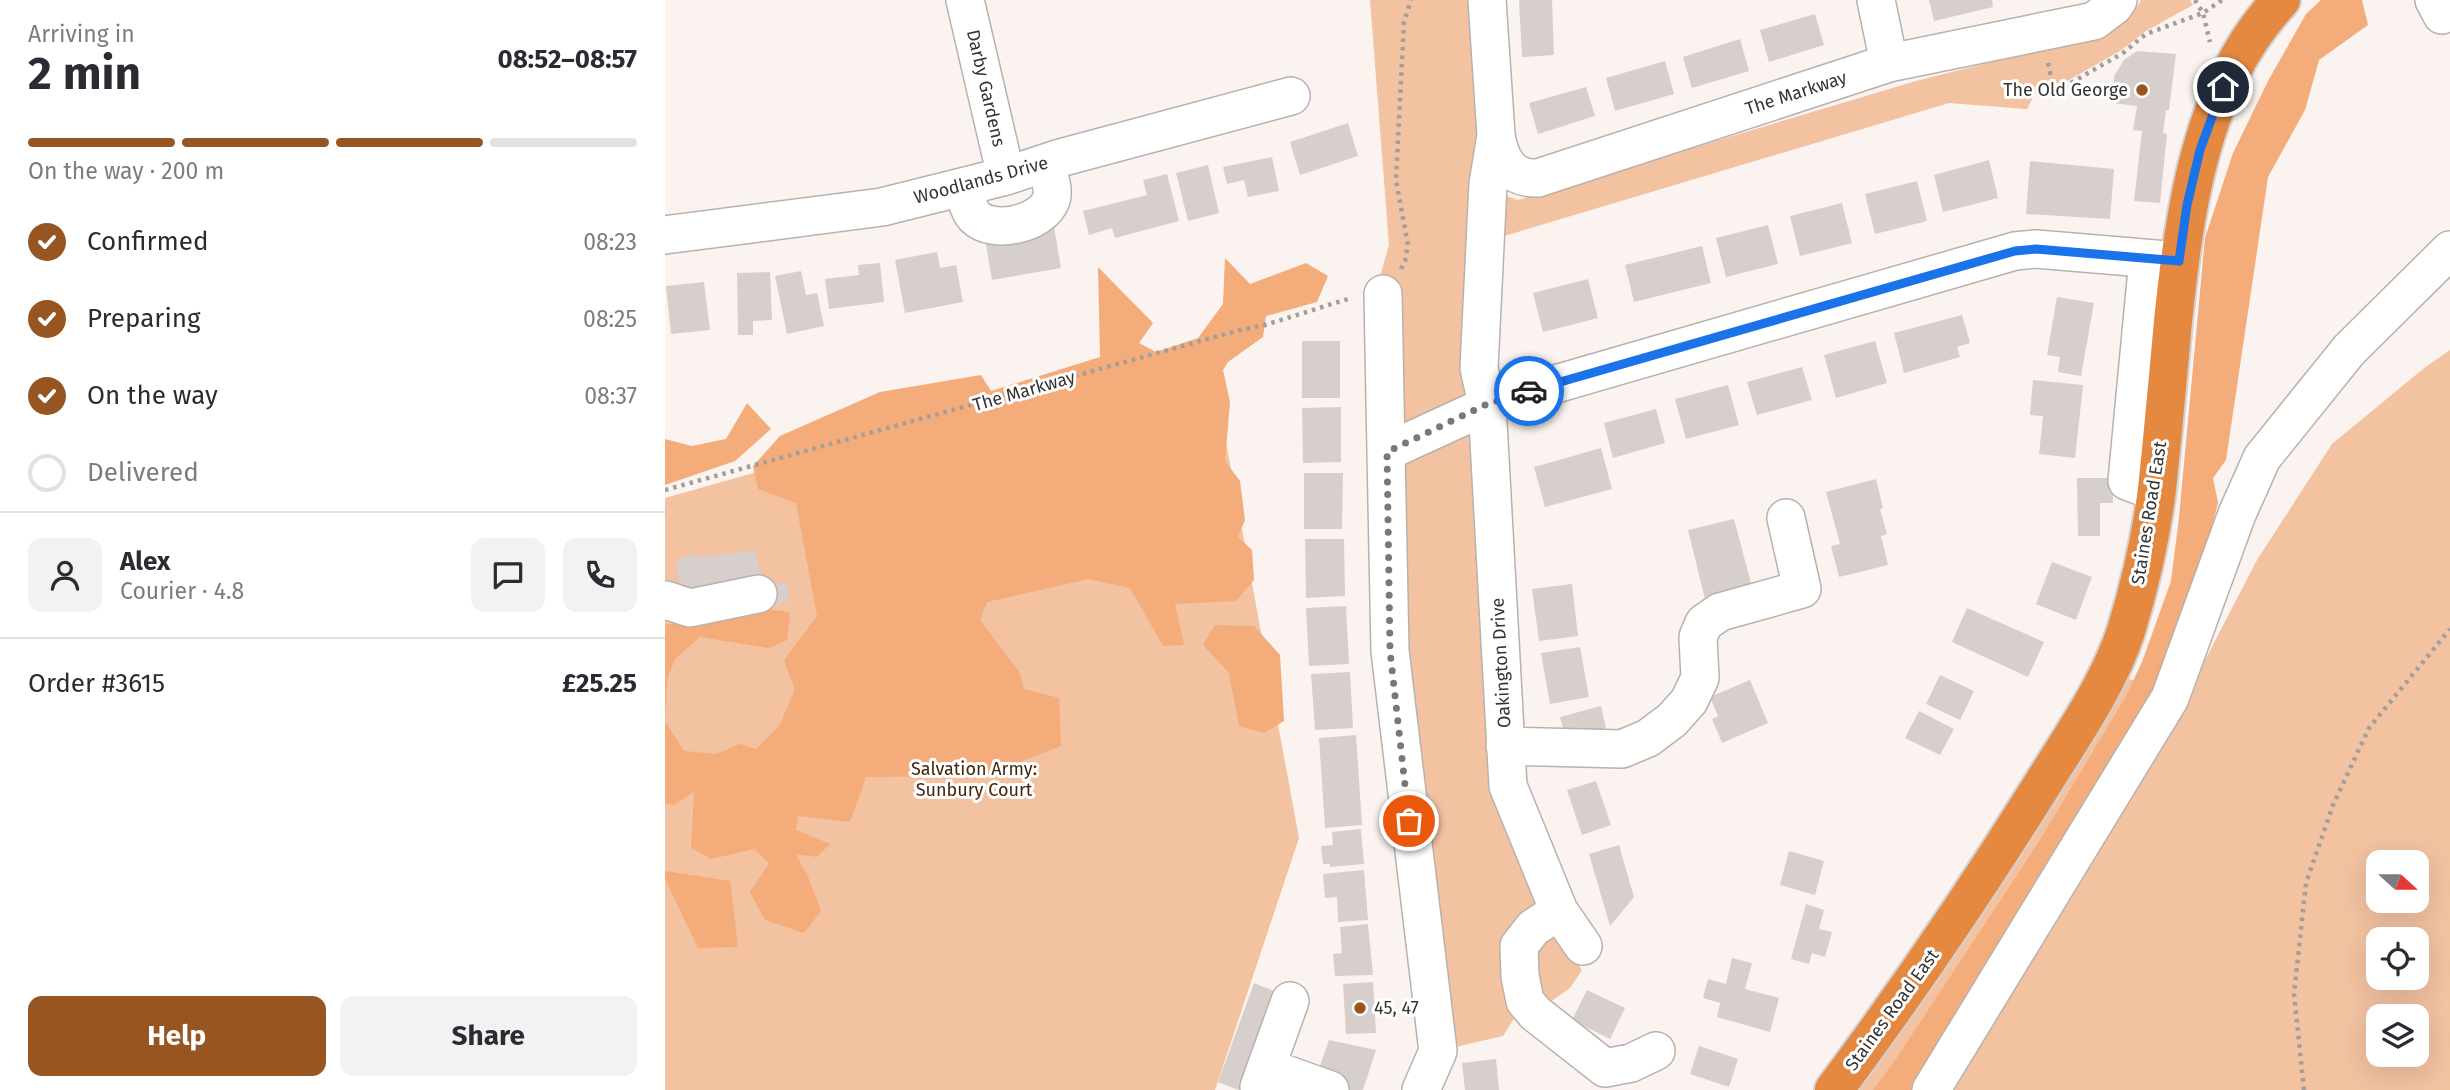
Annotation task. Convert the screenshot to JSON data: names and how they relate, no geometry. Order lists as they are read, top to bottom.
{
  "streets": {
    "highway": ["Staines Road East"],
    "street": [
      "Darby Gardens",
      "The Markway",
      "Woodlands Drive",
      "Oakington Drive"
    ]
  },
  "crossings": [
    ["Darby Gardens", "Woodlands Drive"],
    ["The Markway", "Oakington Drive"]
  ],
  "parks": ["Salvation Army: Sunbury Court"],
  "places": ["The Old George", "45, 47"],
  "north": "right",
  "page": {
    "heading": ["2 min", "Arriving in", "08:52–08:57"],
    "panel": [
      "Alex",
      "Courier · 4.8",
      "Order #3615",
      "£25.25"
    ],
    "bar": "On the way · 200 m",
    "list": [
      ["Confirmed", "08:23"],
      ["Preparing", "08:25"],
      ["On the way", "08:37"],
      "Delivered"
    ],
    "buttons": ["Help", "Share"]
  }
}
